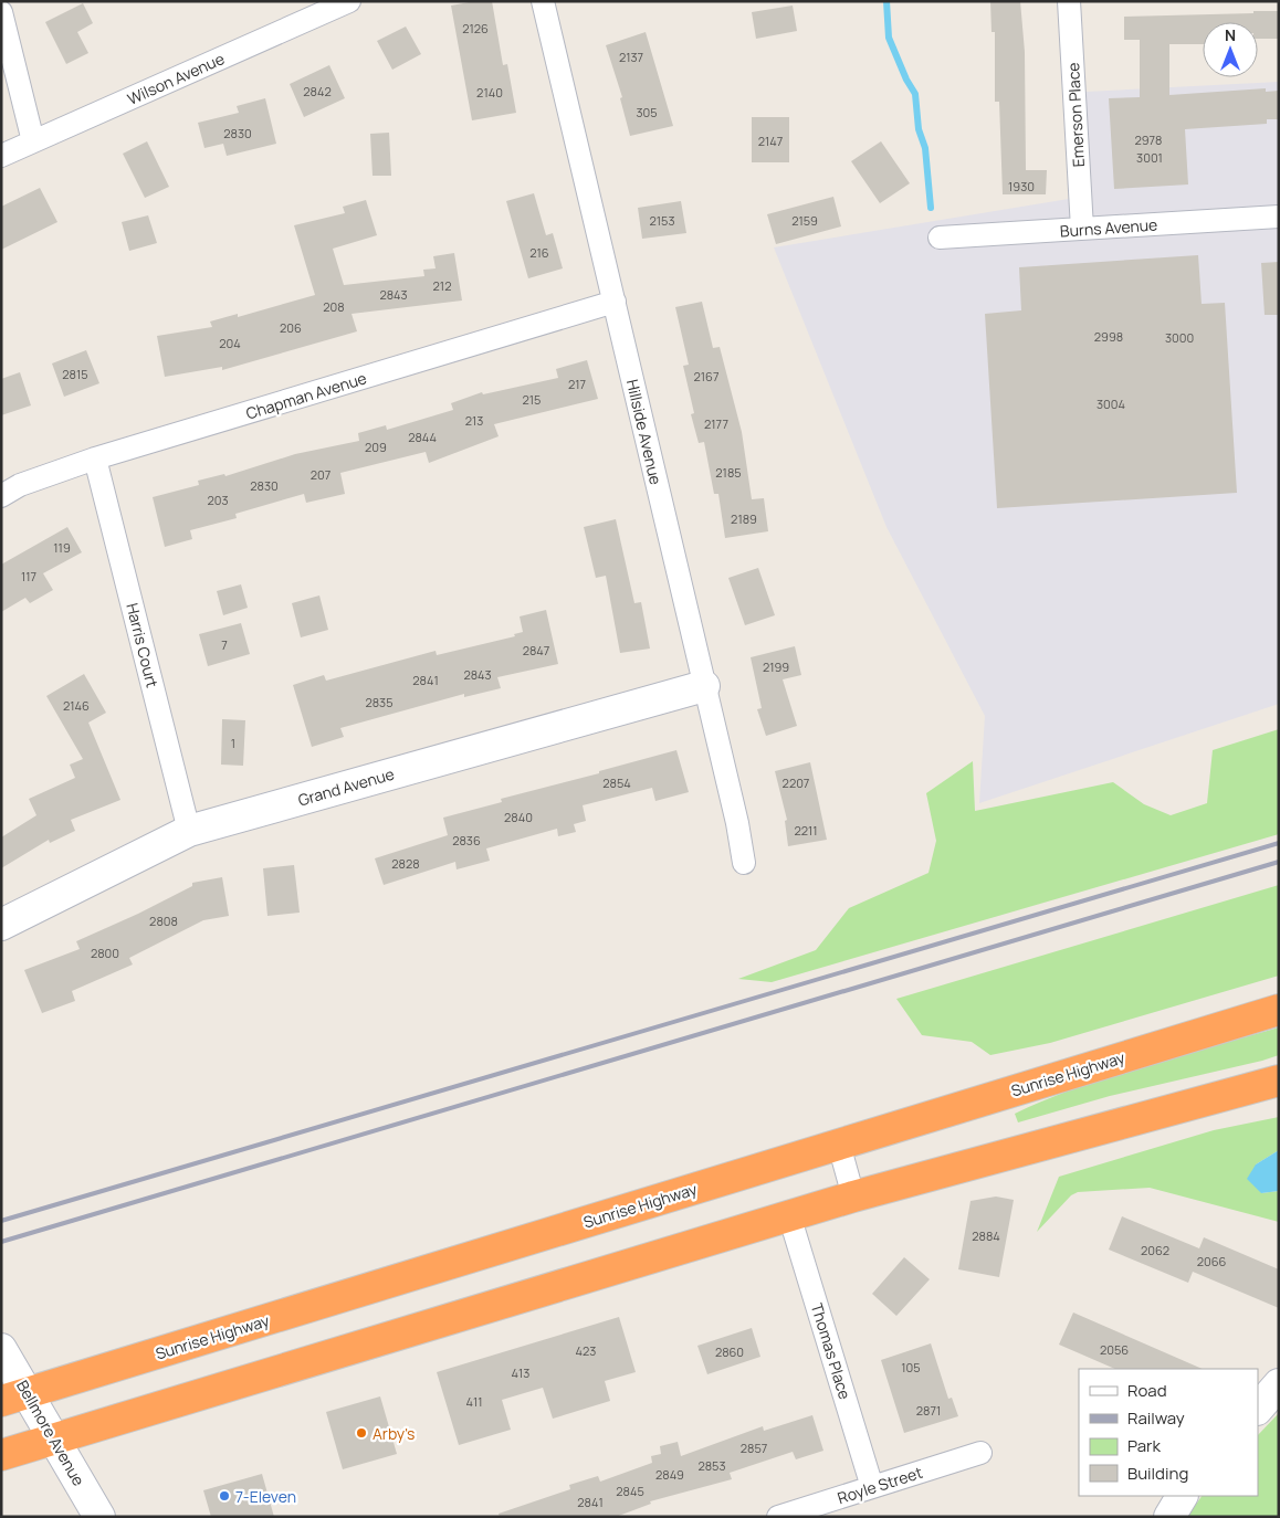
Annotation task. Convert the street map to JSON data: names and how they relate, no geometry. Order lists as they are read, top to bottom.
{
  "streets": {
    "highway": ["Sunrise Highway"],
    "street": [
      "Wilson Avenue",
      "Emerson Place",
      "Burns Avenue",
      "Chapman Avenue",
      "Hillside Avenue",
      "Harris Court",
      "Grand Avenue",
      "Thomas Place",
      "Bellmore Avenue",
      "Royle Street"
    ]
  },
  "crossings": [
    ["Emerson Place", "Burns Avenue"],
    ["Chapman Avenue", "Hillside Avenue"],
    ["Chapman Avenue", "Harris Court"],
    ["Hillside Avenue", "Grand Avenue"],
    ["Harris Court", "Grand Avenue"],
    ["Sunrise Highway", "Bellmore Avenue"],
    ["Thomas Place", "Royle Street"]
  ],
  "places": ["Arby's", "7-Eleven"],
  "house_numbers": [
    "2126",
    "2137",
    "2842",
    "2140",
    "305",
    "2830",
    "2978",
    "2147",
    "3001",
    "1930",
    "2153",
    "2159",
    "216",
    "212",
    "2843",
    "208",
    "206",
    "2998",
    "3000",
    "204",
    "2815",
    "2167",
    "217",
    "215",
    "3004",
    "213",
    "2177",
    "2844",
    "209",
    "2185",
    "207",
    "2830",
    "203",
    "2189",
    "119",
    "117",
    "7",
    "2847",
    "2199",
    "2843",
    "2841",
    "2835",
    "2146",
    "1",
    "2854",
    "2207",
    "2840",
    "2211",
    "2836",
    "2828",
    "2808",
    "2800",
    "2884",
    "2062",
    "2066",
    "2056",
    "423",
    "2860",
    "105",
    "413",
    "411",
    "2871",
    "2857",
    "2853",
    "2849",
    "2845",
    "2841"
  ],
  "legend": [
    "Road",
    "Railway",
    "Park",
    "Building"
  ],
  "north": "top"
}
